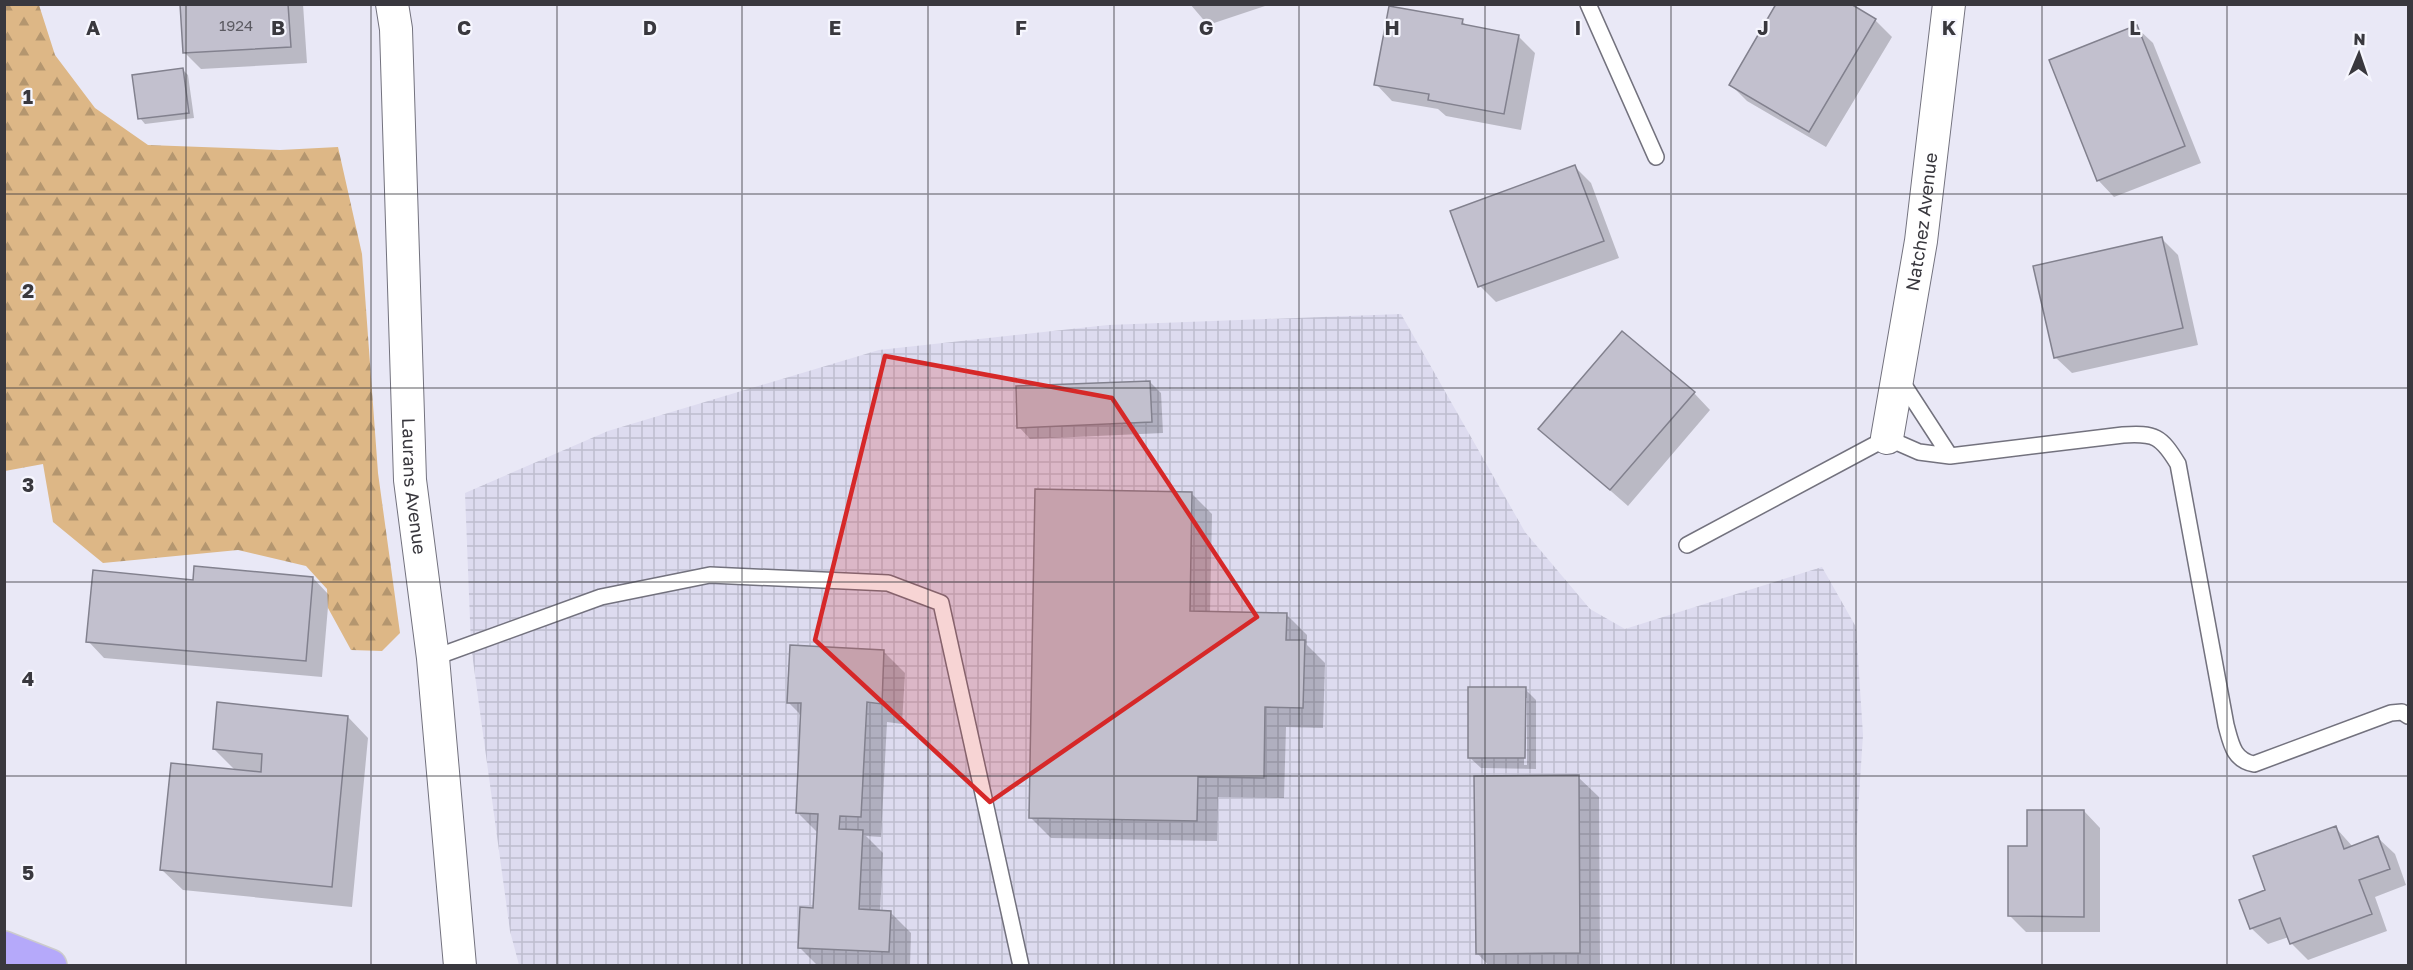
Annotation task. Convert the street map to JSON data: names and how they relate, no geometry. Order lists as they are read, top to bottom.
{
  "streets": {
    "street": ["Natchez Avenue", "Laurans Avenue"]
  },
  "house_numbers": ["1924"],
  "north": "top",
  "grid": {
    "columns": [
      "A",
      "B",
      "C",
      "D",
      "E",
      "F",
      "G",
      "H",
      "I",
      "J",
      "K",
      "L"
    ],
    "rows": [
      "1",
      "2",
      "3",
      "4",
      "5"
    ]
  }
}
